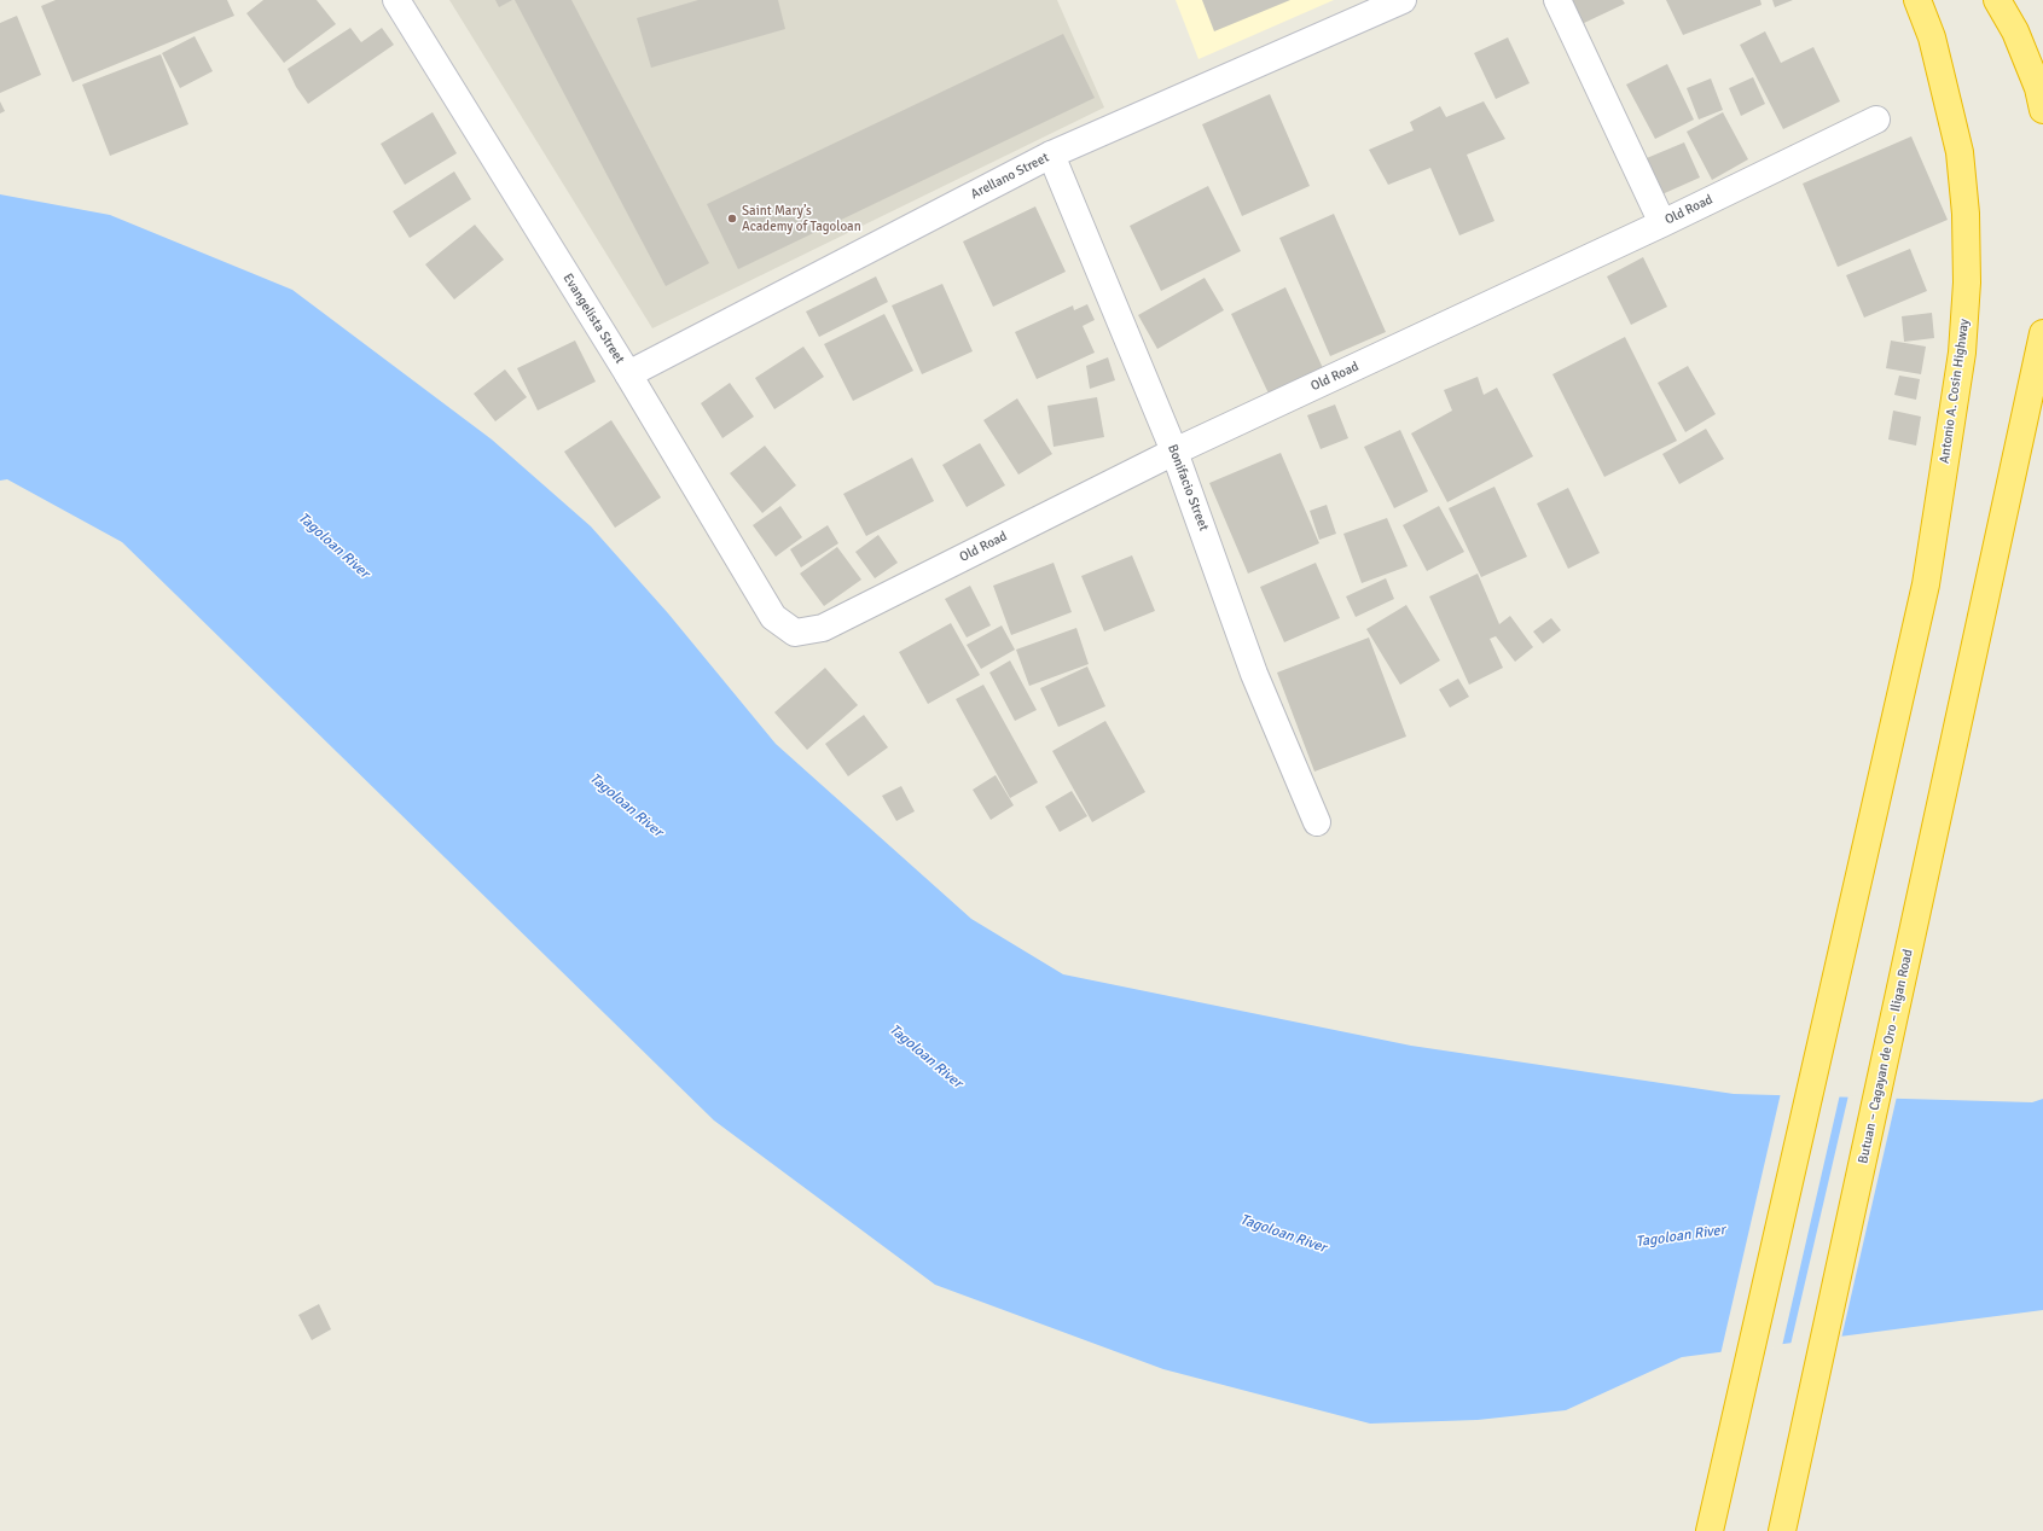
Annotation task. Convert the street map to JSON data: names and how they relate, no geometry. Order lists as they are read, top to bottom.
{
  "streets": {
    "highway": ["Antonio A. Cosin Highway", "Butuan – Cagayan de Oro – Iligan Road"],
    "street": [
      "Arellano Street",
      "Old Road",
      "Evangelista Street",
      "Bonifacio Street"
    ]
  },
  "crossings": [
    ["Arellano Street", "Evangelista Street"],
    ["Arellano Street", "Bonifacio Street"],
    ["Old Road", "Evangelista Street"],
    ["Old Road", "Bonifacio Street"]
  ],
  "water": ["Tagoloan River"],
  "places": ["Saint Mary’s Academy of Tagoloan"]
}
